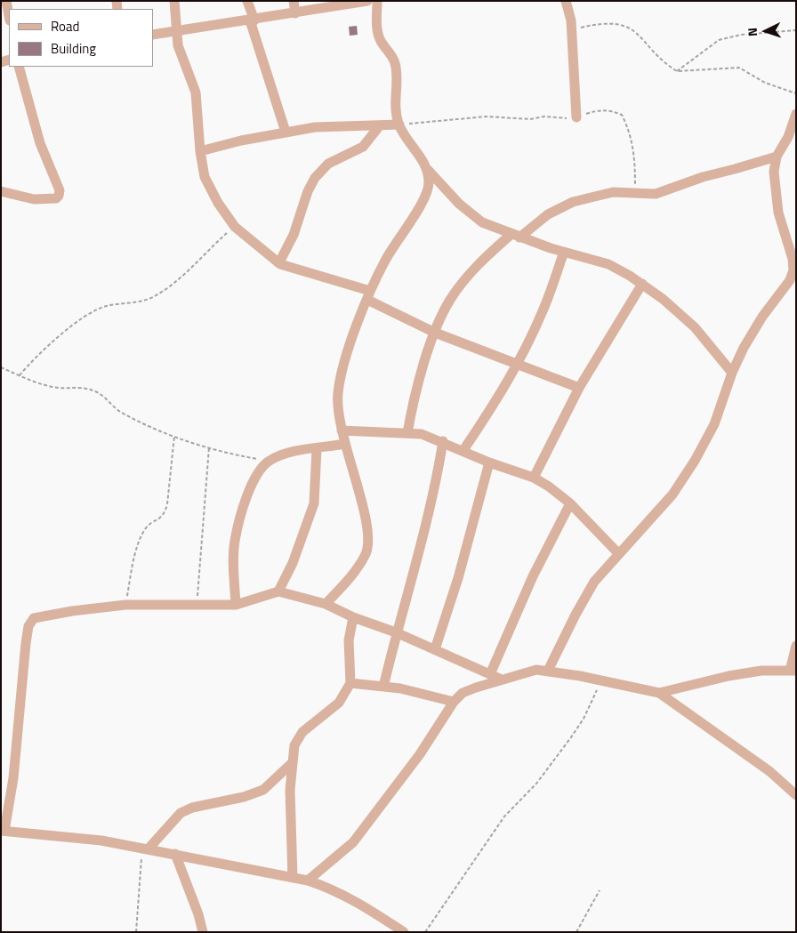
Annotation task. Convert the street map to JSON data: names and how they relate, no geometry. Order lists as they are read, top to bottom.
{
  "legend": ["Road", "Building"],
  "north": "left"
}
